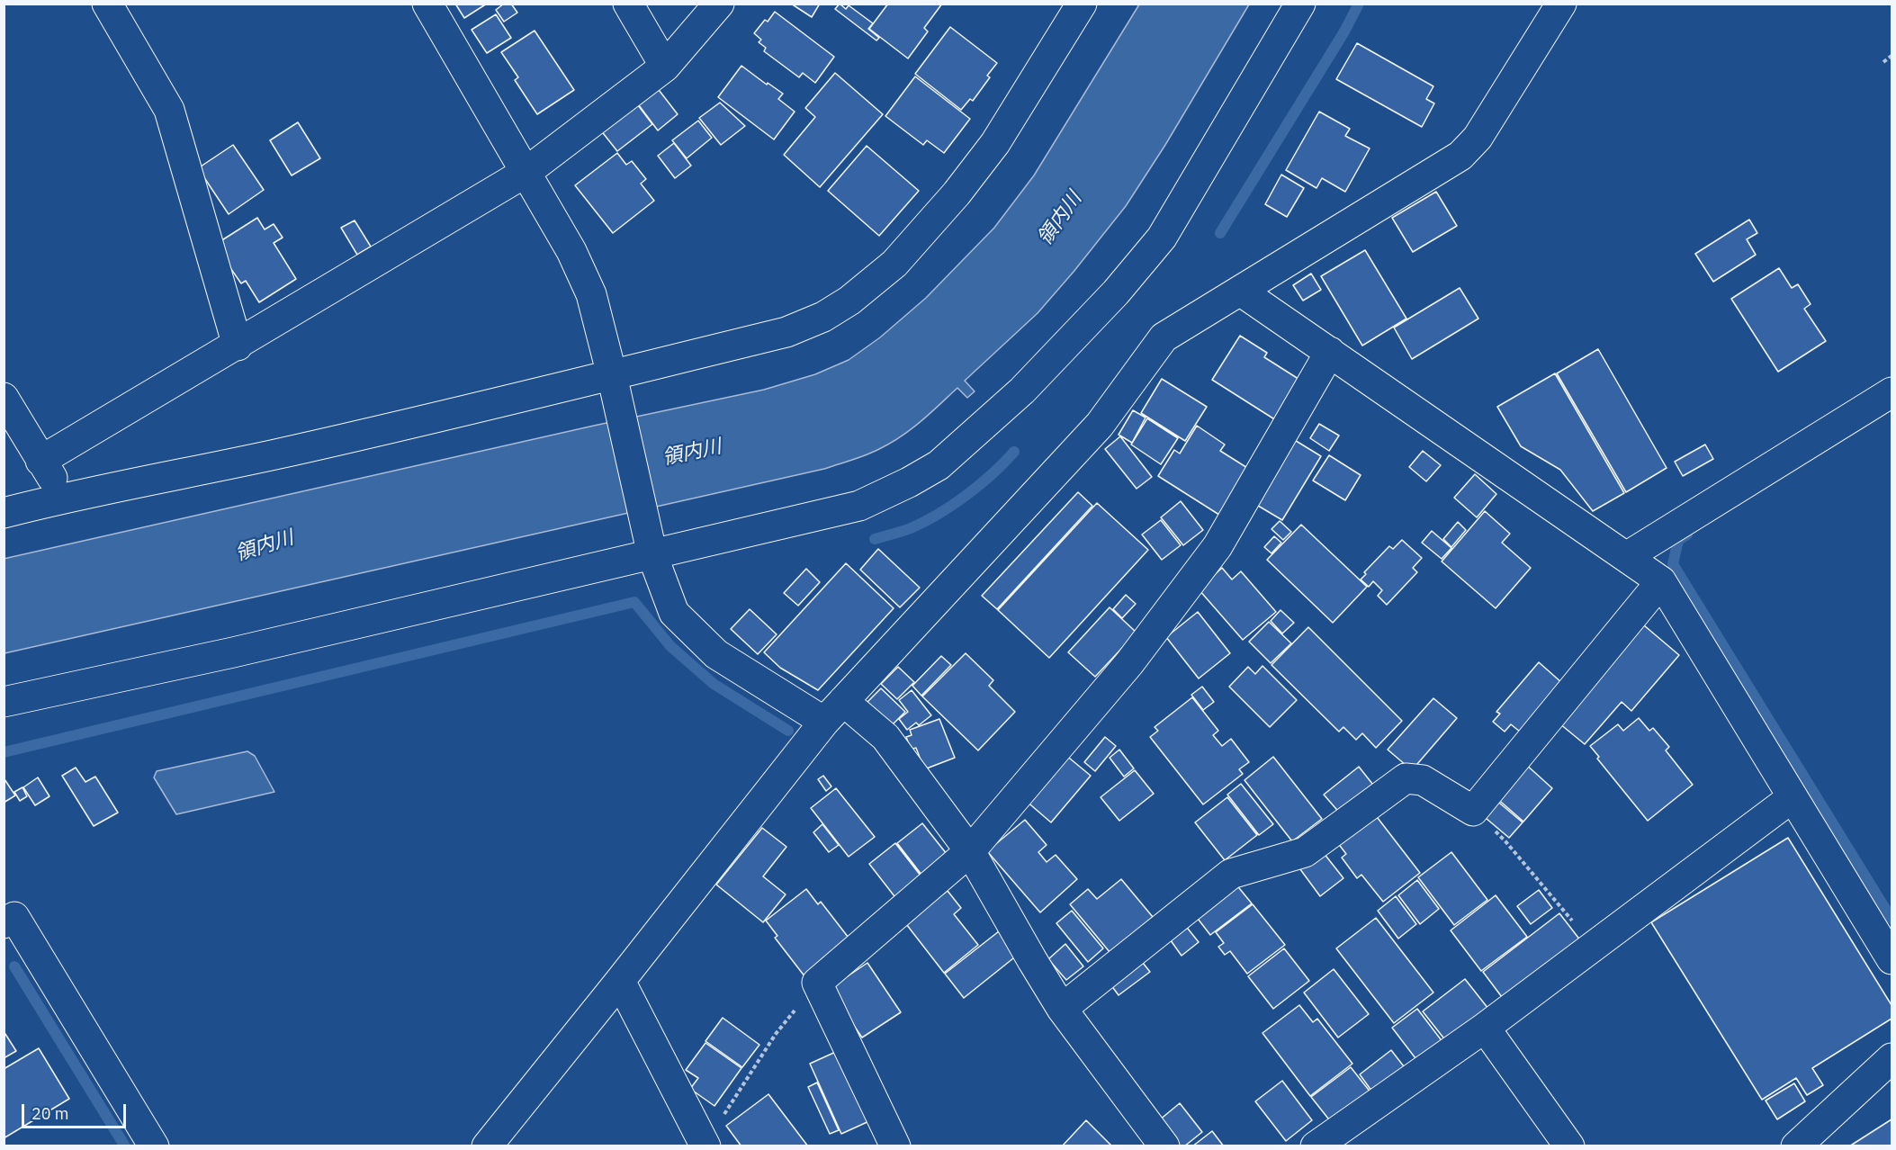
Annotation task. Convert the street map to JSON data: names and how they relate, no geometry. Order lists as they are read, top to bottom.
{
  "water": ["領内川"],
  "scale_bar": "20 m"
}
